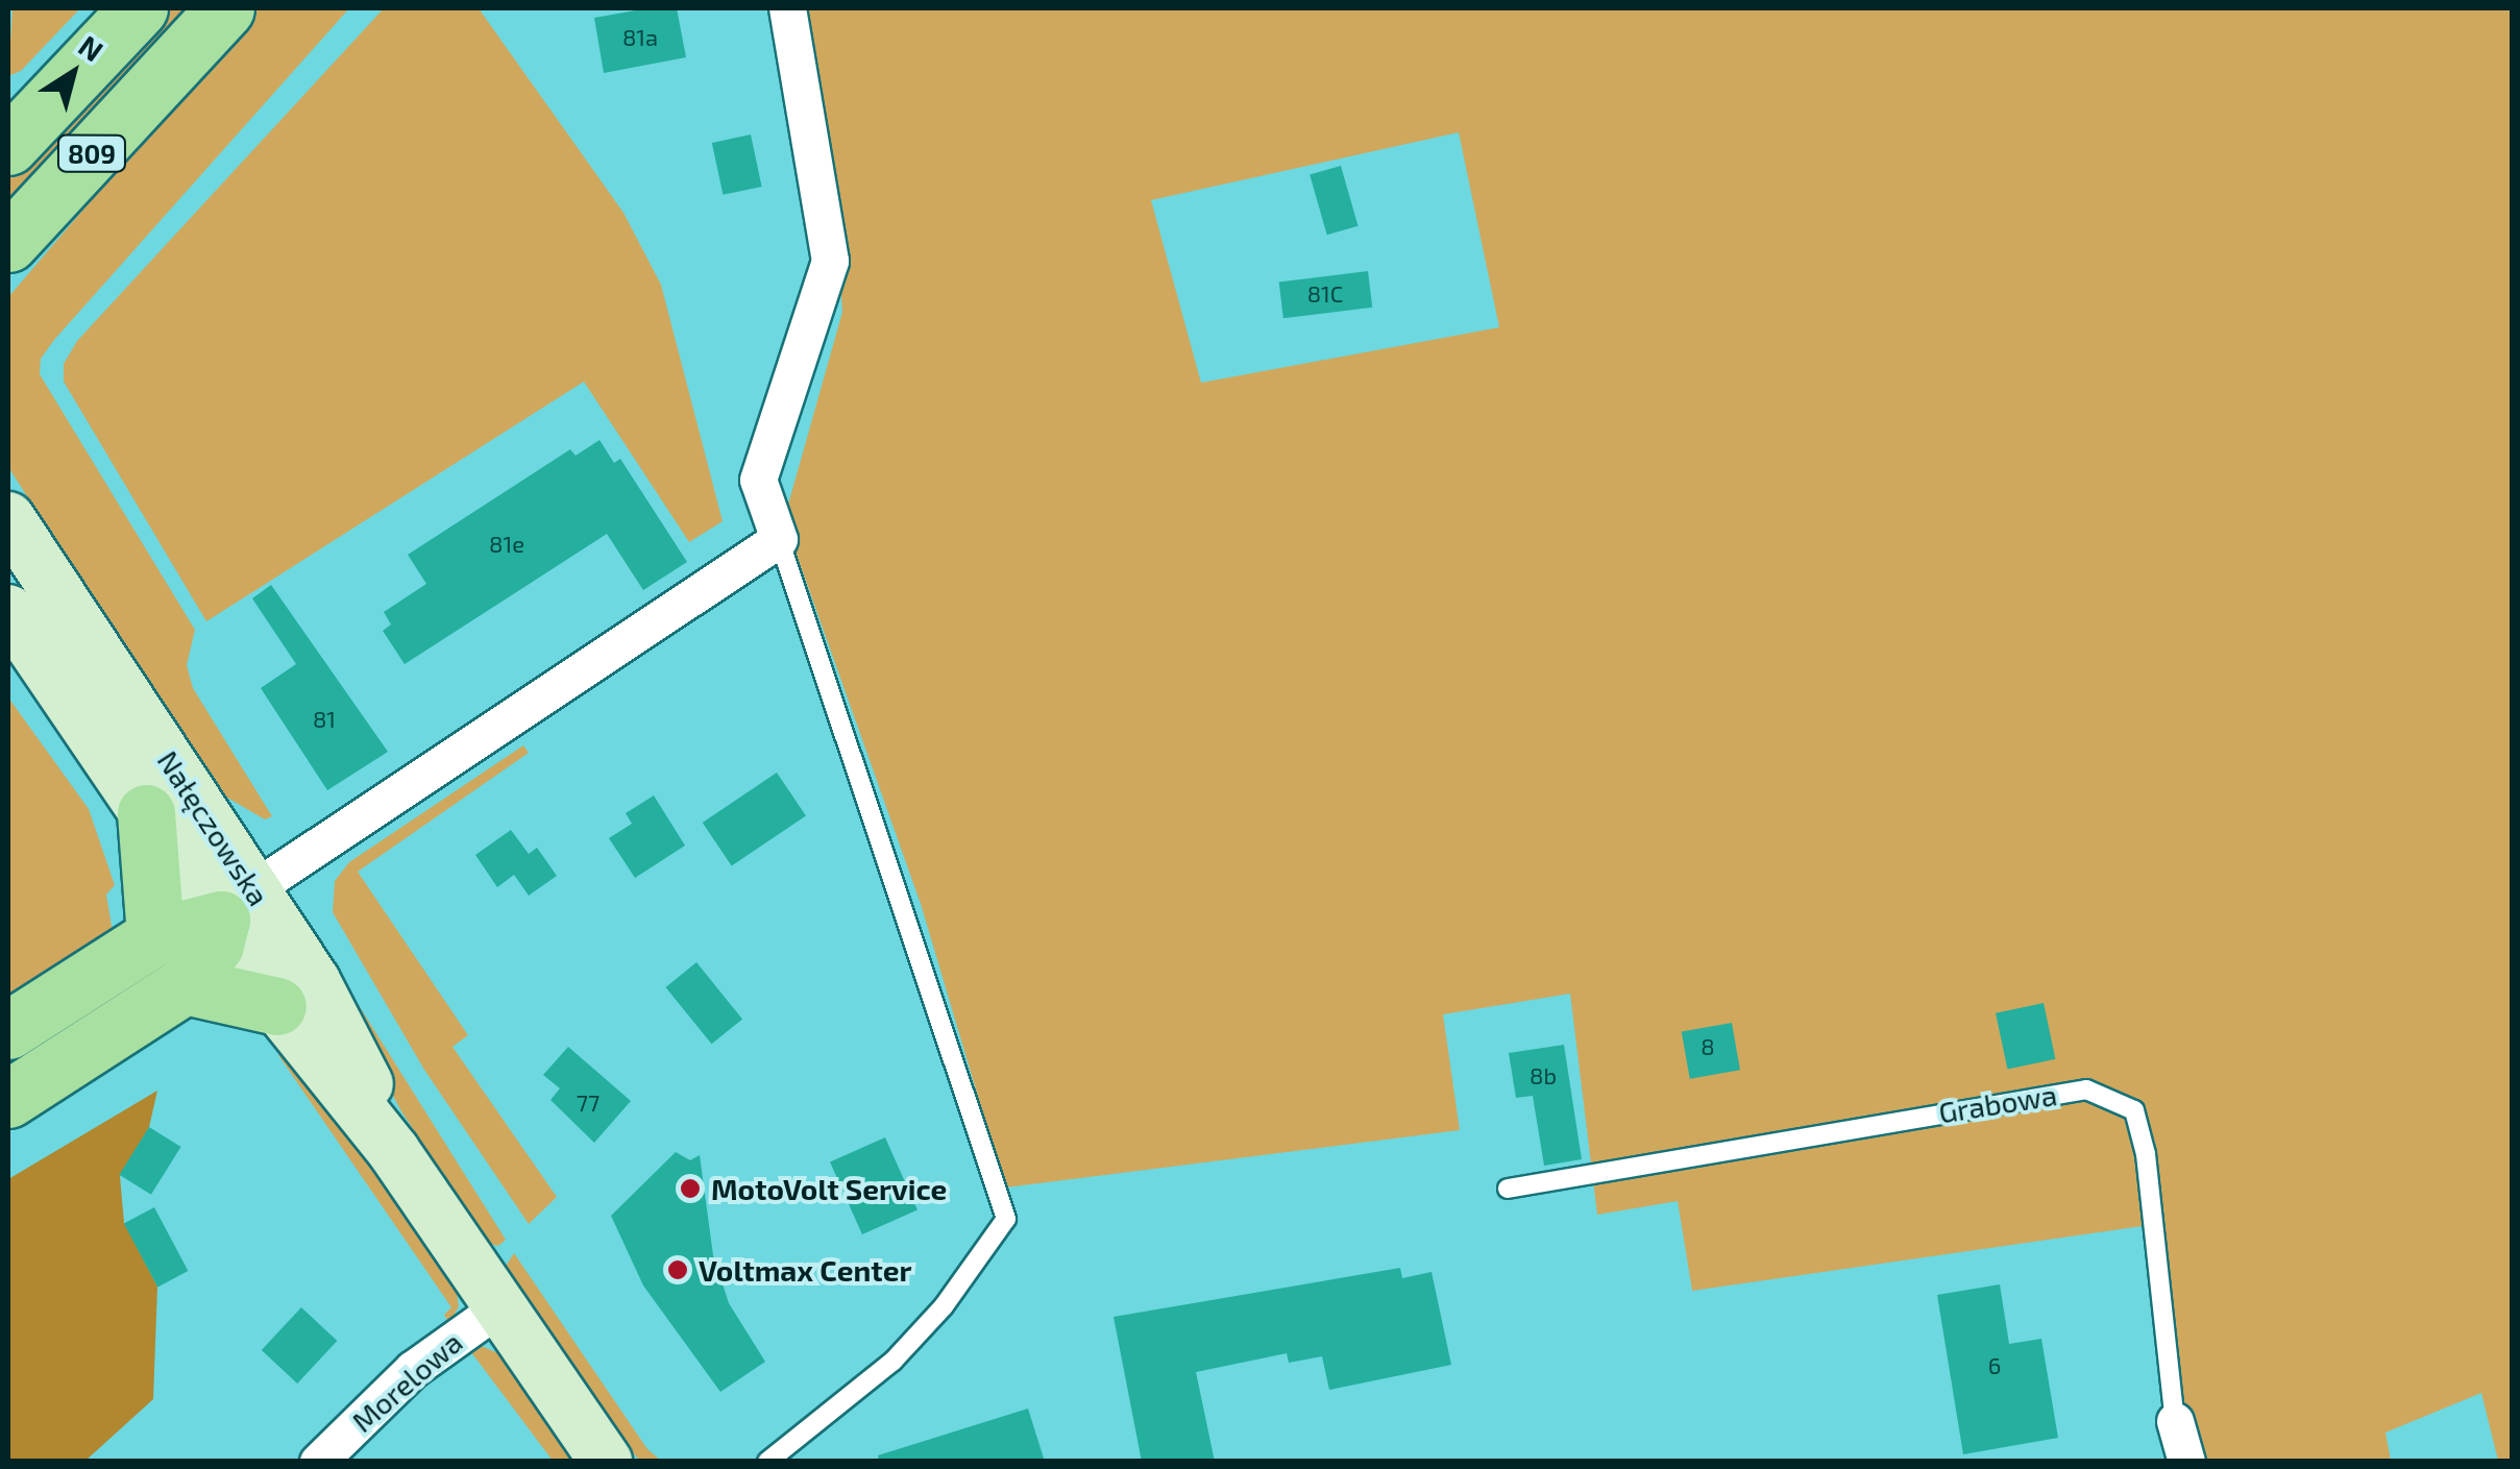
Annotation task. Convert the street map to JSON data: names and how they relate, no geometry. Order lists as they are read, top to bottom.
{
  "streets": {
    "main road": ["809"],
    "street": ["Nałęczowska", "Grabowa", "Morelowa"]
  },
  "crossings": [
    ["Nałęczowska", "Morelowa"]
  ],
  "places": ["MotoVolt Service", "Voltmax Center"],
  "house_numbers": [
    "81a",
    "81C",
    "81e",
    "81",
    "8",
    "8b",
    "77",
    "6"
  ],
  "north": "top right"
}
